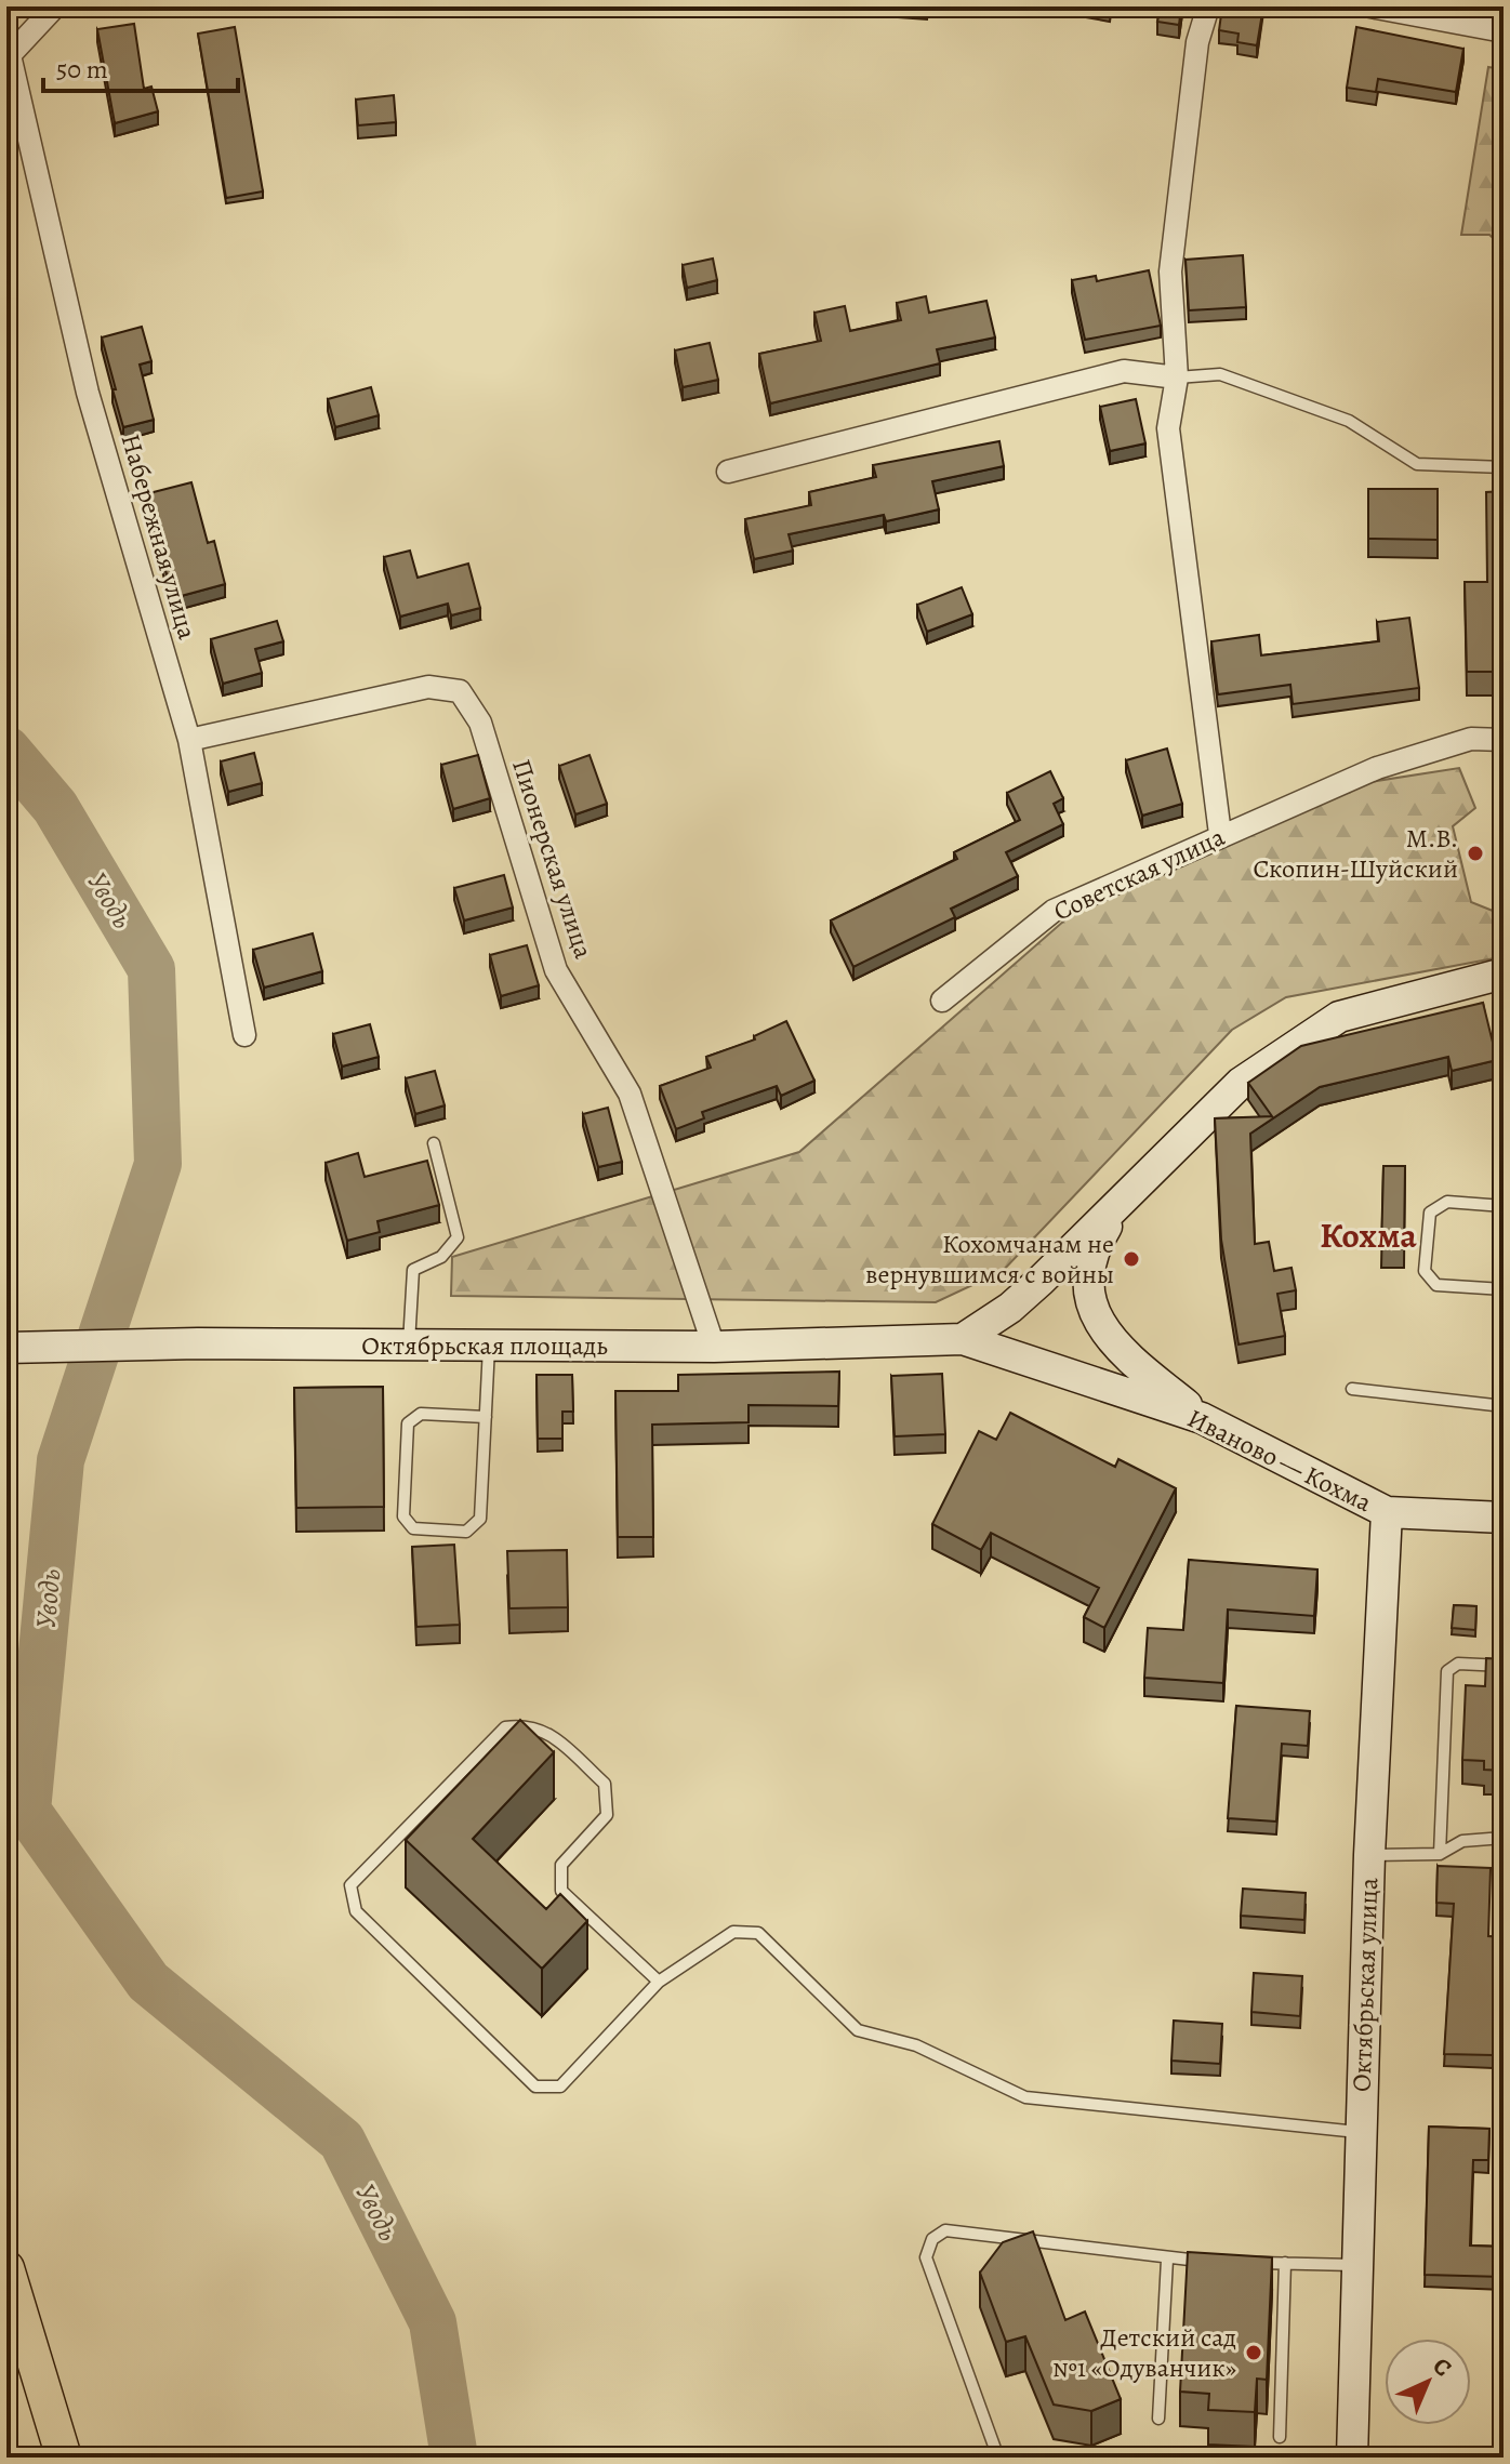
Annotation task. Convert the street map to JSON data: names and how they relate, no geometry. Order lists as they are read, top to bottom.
{
  "streets": {
    "main road": ["Октябрьская площадь", "Иваново — Кохма", "Октябрьская улица"],
    "street": ["Набережная улица", "Пионерская улица", "Советская улица"]
  },
  "crossings": [
    ["Набережная улица", "Пионерская улица"],
    ["Пионерская улица", "Октябрьская площадь"],
    ["Октябрьская площадь", "Иваново — Кохма"],
    ["Иваново — Кохма", "Октябрьская улица"]
  ],
  "districts": ["Кохма"],
  "water": ["Уводь"],
  "places": ["М.В. Скопин-Шуйский", "Кохомчанам не вернувшимся с войны", "Детский сад №1 «Одуванчик»"],
  "scale_bar": "50 m",
  "north": "top right"
}
